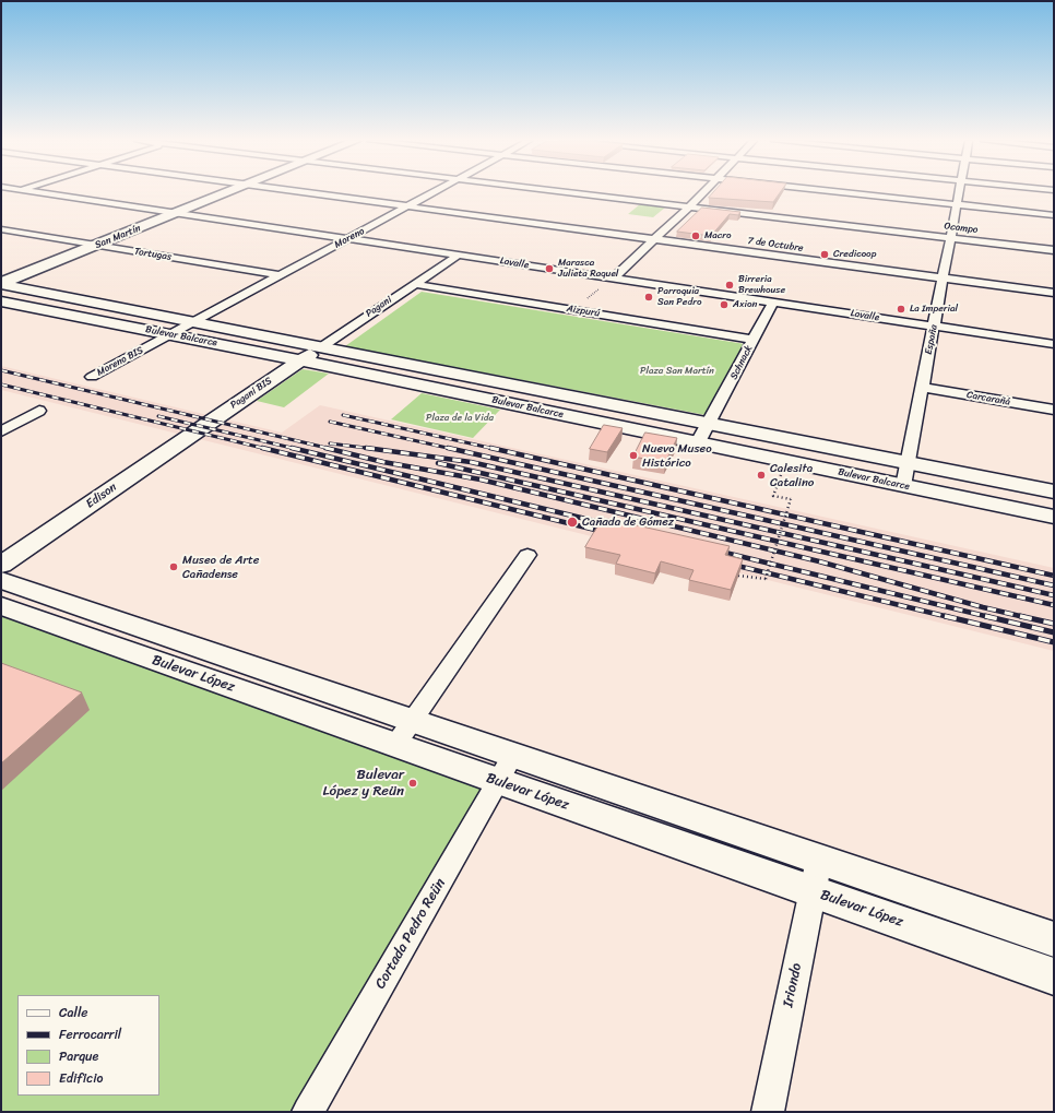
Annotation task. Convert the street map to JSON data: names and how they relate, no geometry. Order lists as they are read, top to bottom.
{
  "streets": {
    "main road": [
      "San Martín",
      "Pagani",
      "Bulevar Balcarce",
      "Pagani BIS",
      "Edison",
      "Bulevar López"
    ],
    "street": [
      "Ocampo",
      "Moreno",
      "7 de Octubre",
      "Tortugas",
      "Lavalle",
      "Aizpurú",
      "España",
      "Moreno BIS",
      "Schnack",
      "Carcarañá",
      "Cortada Pedro Reün",
      "Iriondo"
    ]
  },
  "crossings": [
    ["Ocampo", "España"],
    ["San Martín", "Tortugas"],
    ["San Martín", "Lavalle"],
    ["San Martín", "Bulevar Balcarce"],
    ["Moreno", "7 de Octubre"],
    ["Moreno", "Tortugas"],
    ["Moreno", "Lavalle"],
    ["Moreno", "Bulevar Balcarce"],
    ["Moreno", "Moreno BIS"],
    ["7 de Octubre", "España"],
    ["Lavalle", "Pagani"],
    ["Lavalle", "España"],
    ["Lavalle", "Schnack"],
    ["Pagani", "Aizpurú"],
    ["Pagani", "Bulevar Balcarce"],
    ["Pagani", "Pagani BIS"],
    ["Aizpurú", "Schnack"],
    ["Bulevar Balcarce", "España"],
    ["Bulevar Balcarce", "Moreno BIS"],
    ["Bulevar Balcarce", "Schnack"],
    ["Bulevar Balcarce", "Pagani BIS"],
    ["España", "Carcarañá"],
    ["Pagani BIS", "Edison"],
    ["Bulevar López", "Cortada Pedro Reün"],
    ["Bulevar López", "Iriondo"]
  ],
  "parks": ["Plaza San Martín", "Plaza de la Vida"],
  "places": [
    "Macro",
    "Credicoop",
    "Marasca Julieta Raquel",
    "Birreria Brewhouse",
    "Parroquia San Pedro",
    "Axion",
    "La Imperial",
    "Nuevo Museo Histórico",
    "Calesita Catalino",
    "Cañada de Gómez",
    "Museo de Arte Cañadense",
    "Bulevar López y Reün"
  ],
  "legend": [
    "Calle",
    "Ferrocarril",
    "Parque",
    "Edificio"
  ]
}
